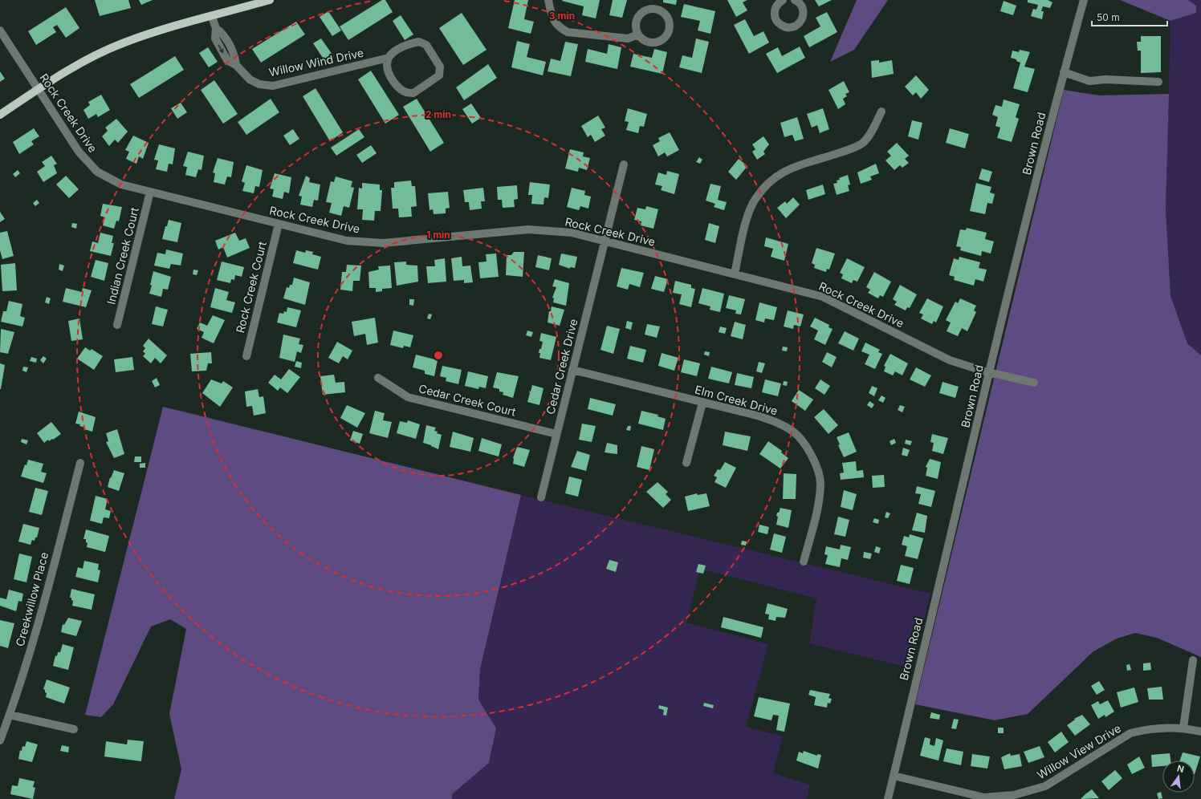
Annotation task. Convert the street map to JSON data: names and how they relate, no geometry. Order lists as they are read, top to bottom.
{
  "streets": {
    "street": [
      "Willow Wind Drive",
      "Rock Creek Drive",
      "Brown Road",
      "Indian Creek Court",
      "Rock Creek Court",
      "Cedar Creek Drive",
      "Cedar Creek Court",
      "Elm Creek Drive",
      "Creekwillow Place",
      "Willow View Drive"
    ]
  },
  "crossings": [
    ["Rock Creek Drive", "Brown Road"],
    ["Rock Creek Drive", "Indian Creek Court"],
    ["Rock Creek Drive", "Rock Creek Court"],
    ["Rock Creek Drive", "Cedar Creek Drive"],
    ["Brown Road", "Willow View Drive"],
    ["Cedar Creek Drive", "Cedar Creek Court"],
    ["Cedar Creek Drive", "Elm Creek Drive"]
  ],
  "scale_bar": "50 m",
  "north": "top",
  "rings": ["3 min", "2 min", "1 min"]
}
